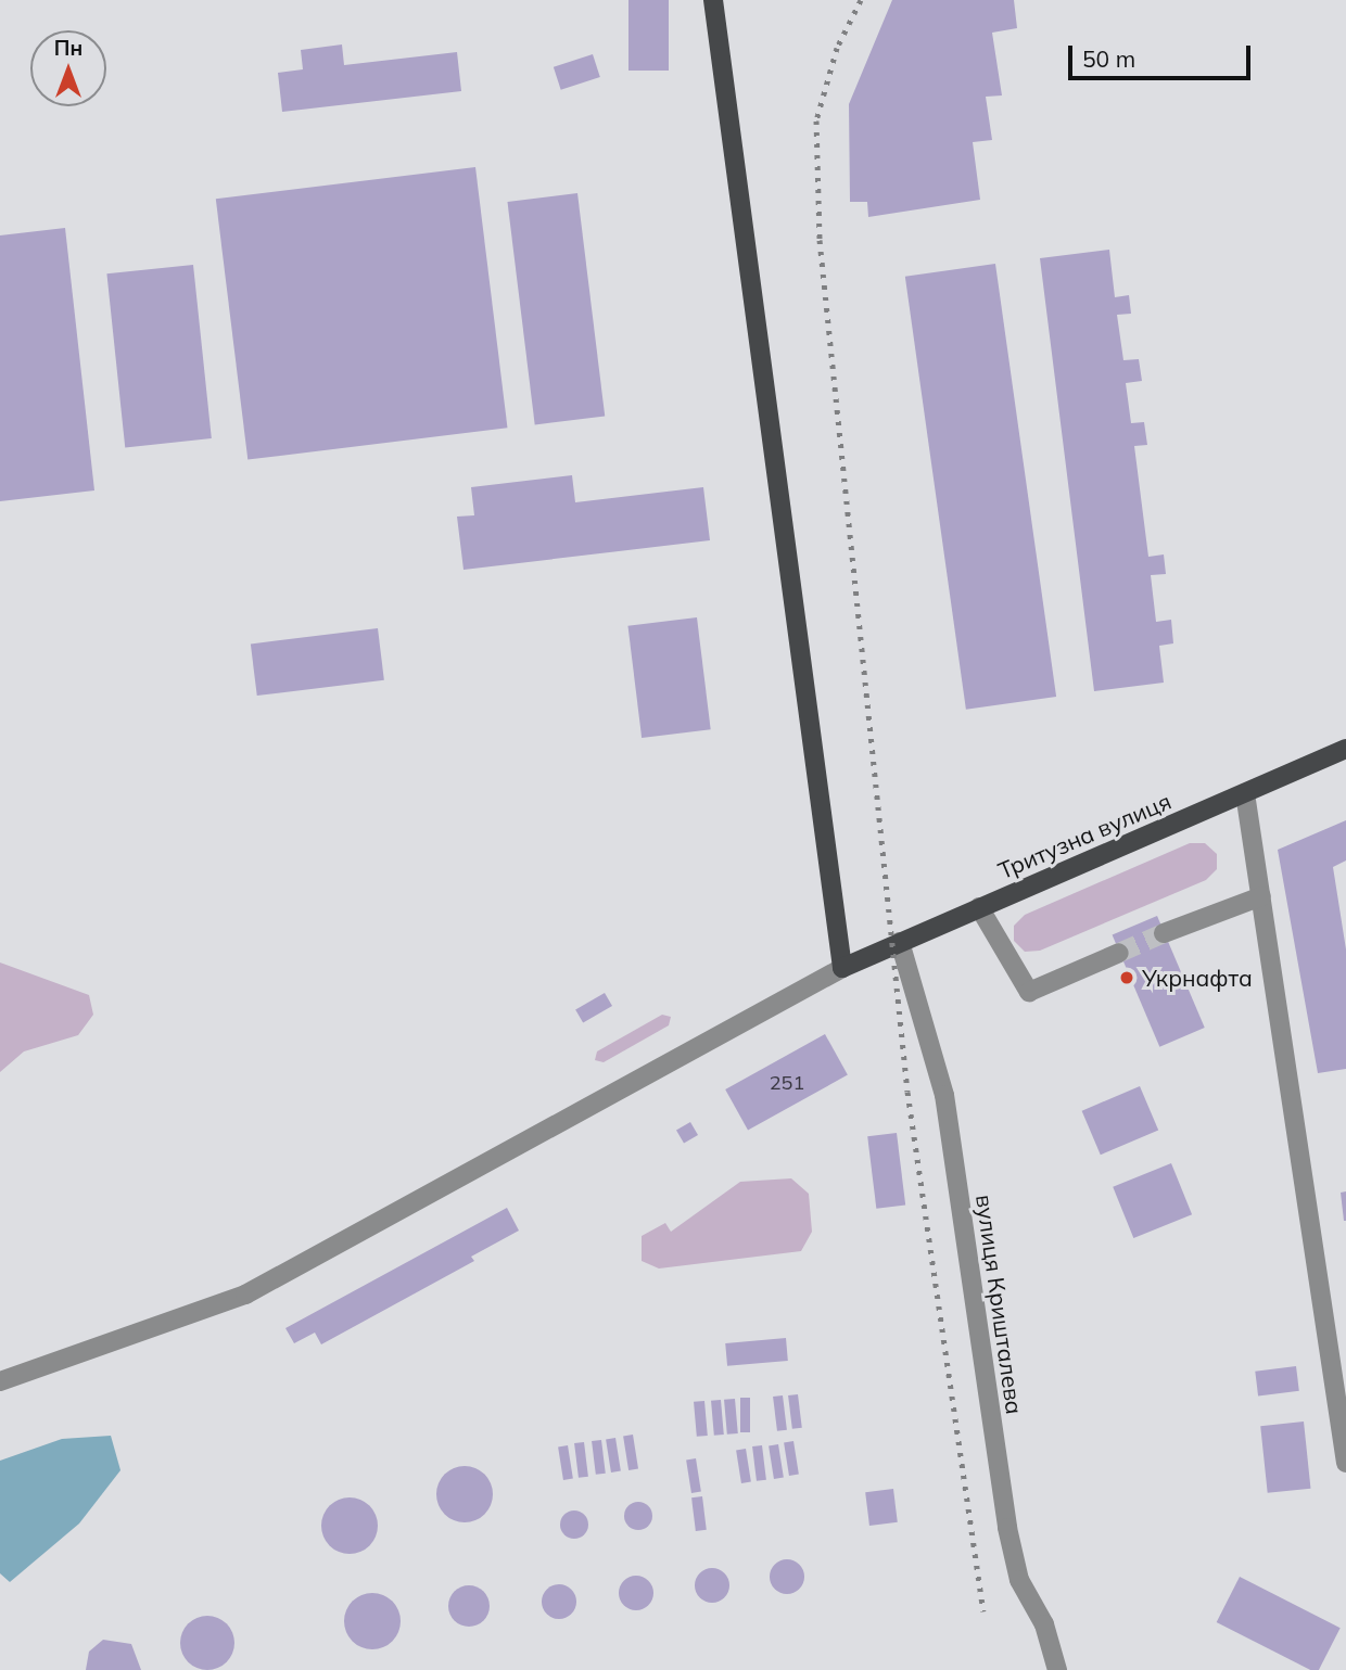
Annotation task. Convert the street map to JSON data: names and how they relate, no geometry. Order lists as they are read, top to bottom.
{
  "streets": {
    "main road": ["Тритузна вулиця"],
    "street": ["вулиця Кришталева"]
  },
  "crossings": [
    ["Тритузна вулиця", "вулиця Кришталева"]
  ],
  "places": ["Укрнафта"],
  "house_numbers": ["251"],
  "scale_bar": "50 m",
  "north": "top"
}
